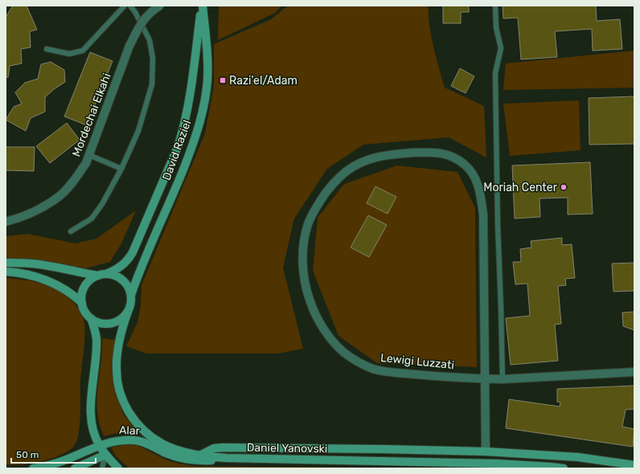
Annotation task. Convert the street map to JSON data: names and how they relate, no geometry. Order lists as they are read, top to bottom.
{
  "streets": {
    "street": [
      "Mordechai Elkahi",
      "David Raziel",
      "Lewigi Luzzati",
      "Alar",
      "Daniel Yanovski"
    ]
  },
  "crossings": [
    ["David Raziel", "Daniel Yanovski"],
    ["Alar", "Daniel Yanovski"]
  ],
  "places": {
    "transit": ["Razi'el/Adam"],
    "other": ["Moriah Center"]
  },
  "scale_bar": "50 m"
}
